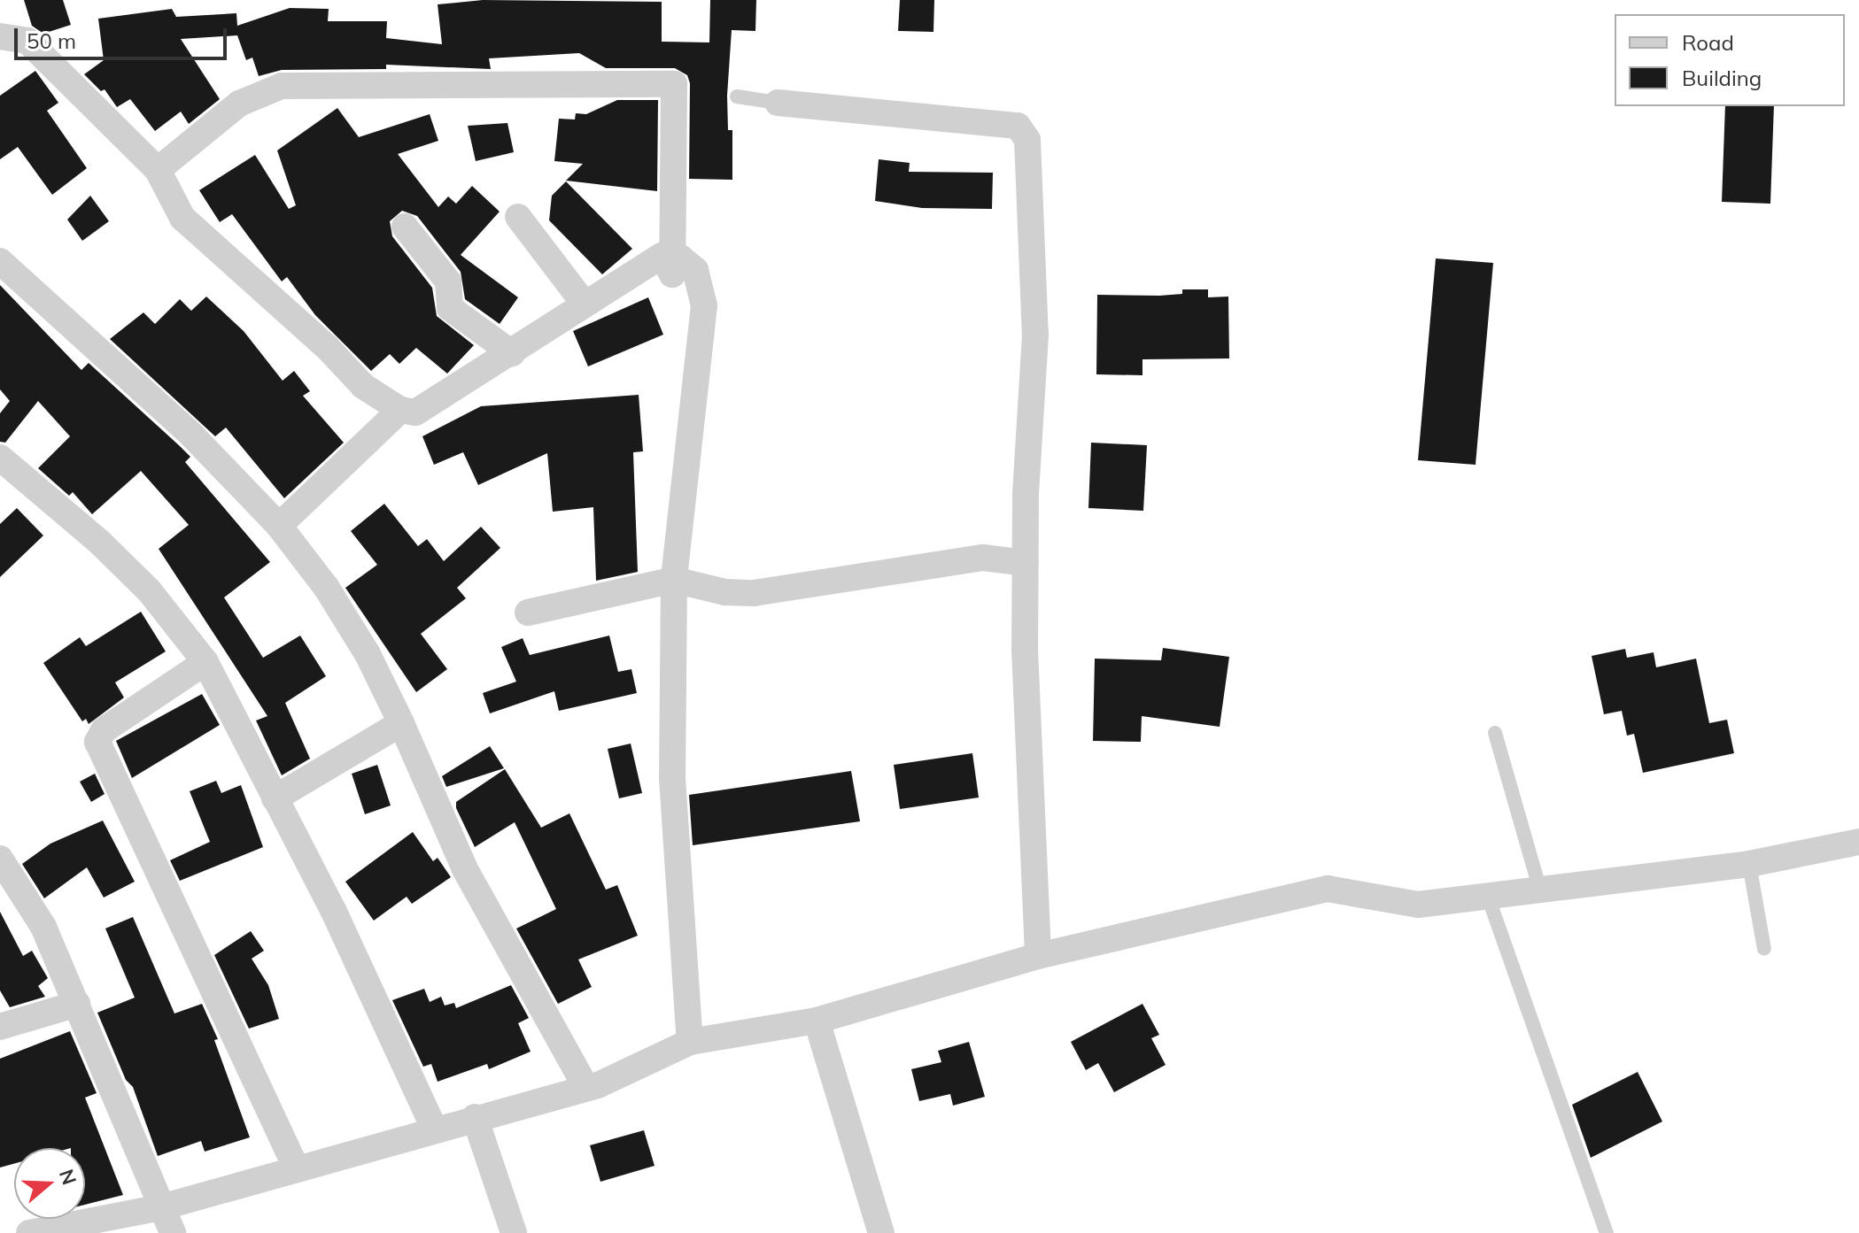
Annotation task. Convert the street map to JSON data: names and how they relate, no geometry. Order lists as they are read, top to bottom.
{
  "legend": ["Road", "Building"],
  "scale_bar": "50 m",
  "north": "right"
}
